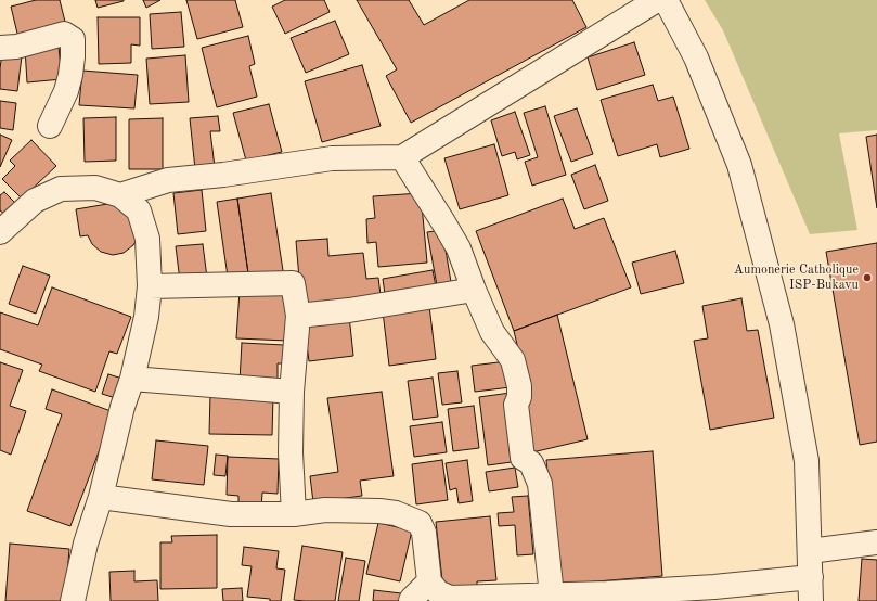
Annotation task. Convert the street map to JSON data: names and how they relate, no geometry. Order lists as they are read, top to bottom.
{
  "places": ["Aumonerie Catholique ISP-Bukavu"]
}
